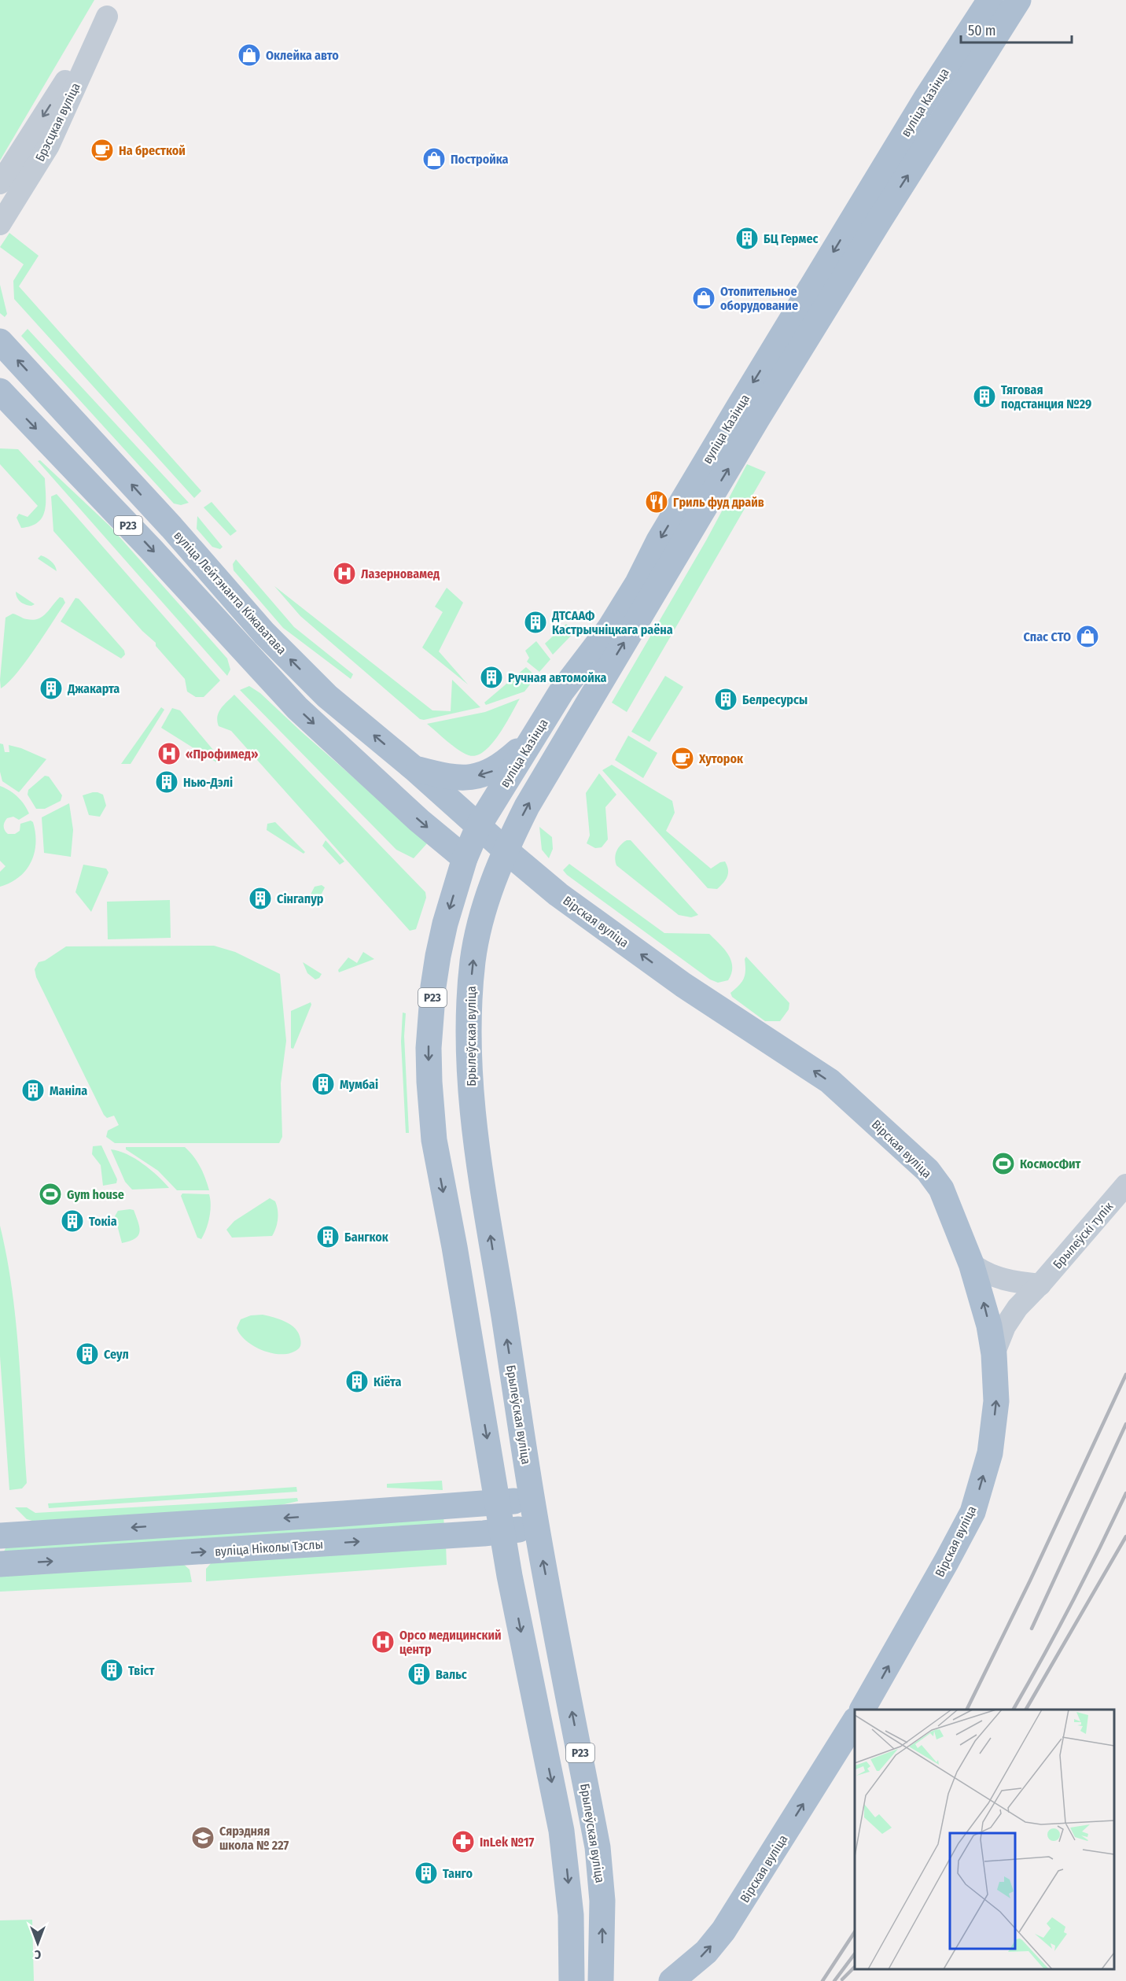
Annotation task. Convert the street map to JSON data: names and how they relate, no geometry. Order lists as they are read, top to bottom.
{
  "streets": {
    "main road": [
      "вуліца Казінца",
      "Р23",
      "вуліца Лейтэнанта Кіжаватава",
      "Вірская вуліца",
      "Брылеўская вуліца",
      "вуліца Ніколы Тэслы"
    ],
    "street": ["Брэсцкая вуліца", "Брылеўскі тупік"]
  },
  "crossings": [
    ["вуліца Казінца", "Р23"],
    ["вуліца Казінца", "вуліца Лейтэнанта Кіжаватава"],
    ["вуліца Казінца", "Вірская вуліца"],
    ["вуліца Казінца", "Брылеўская вуліца"],
    ["Р23", "вуліца Ніколы Тэслы"],
    ["вуліца Лейтэнанта Кіжаватава", "Вірская вуліца"],
    ["Вірская вуліца", "Брылеўская вуліца"],
    ["Вірская вуліца", "Брылеўскі тупік"],
    ["Брылеўская вуліца", "вуліца Ніколы Тэслы"]
  ],
  "places": {
    "shop": [
      "Оклейка авто",
      "Постройка",
      "Отопительное оборудование",
      "Спас СТО"
    ],
    "cafe": ["На бресткой", "Хуторок"],
    "building": [
      "БЦ Гермес",
      "Тяговая подстанция №29",
      "ДТСААФ Кастрычніцкага раёна",
      "Ручная автомойка",
      "Джакарта",
      "Белресурсы",
      "Нью-Дэлі",
      "Сінгапур",
      "Мумбаі",
      "Маніла",
      "Токіа",
      "Бангкок",
      "Сеул",
      "Кіёта",
      "Твіст",
      "Вальс",
      "Танго"
    ],
    "restaurant": ["Гриль фуд драйв"],
    "hospital": ["Лазерновамед", "«Профимед»", "Орсо медицинский центр"],
    "sports": ["КосмосФит", "Gym house"],
    "school or university": ["Сярэдняя школа № 227"],
    "pharmacy": ["InLek №17"]
  },
  "scale_bar": "50 m",
  "north": "bottom"
}
